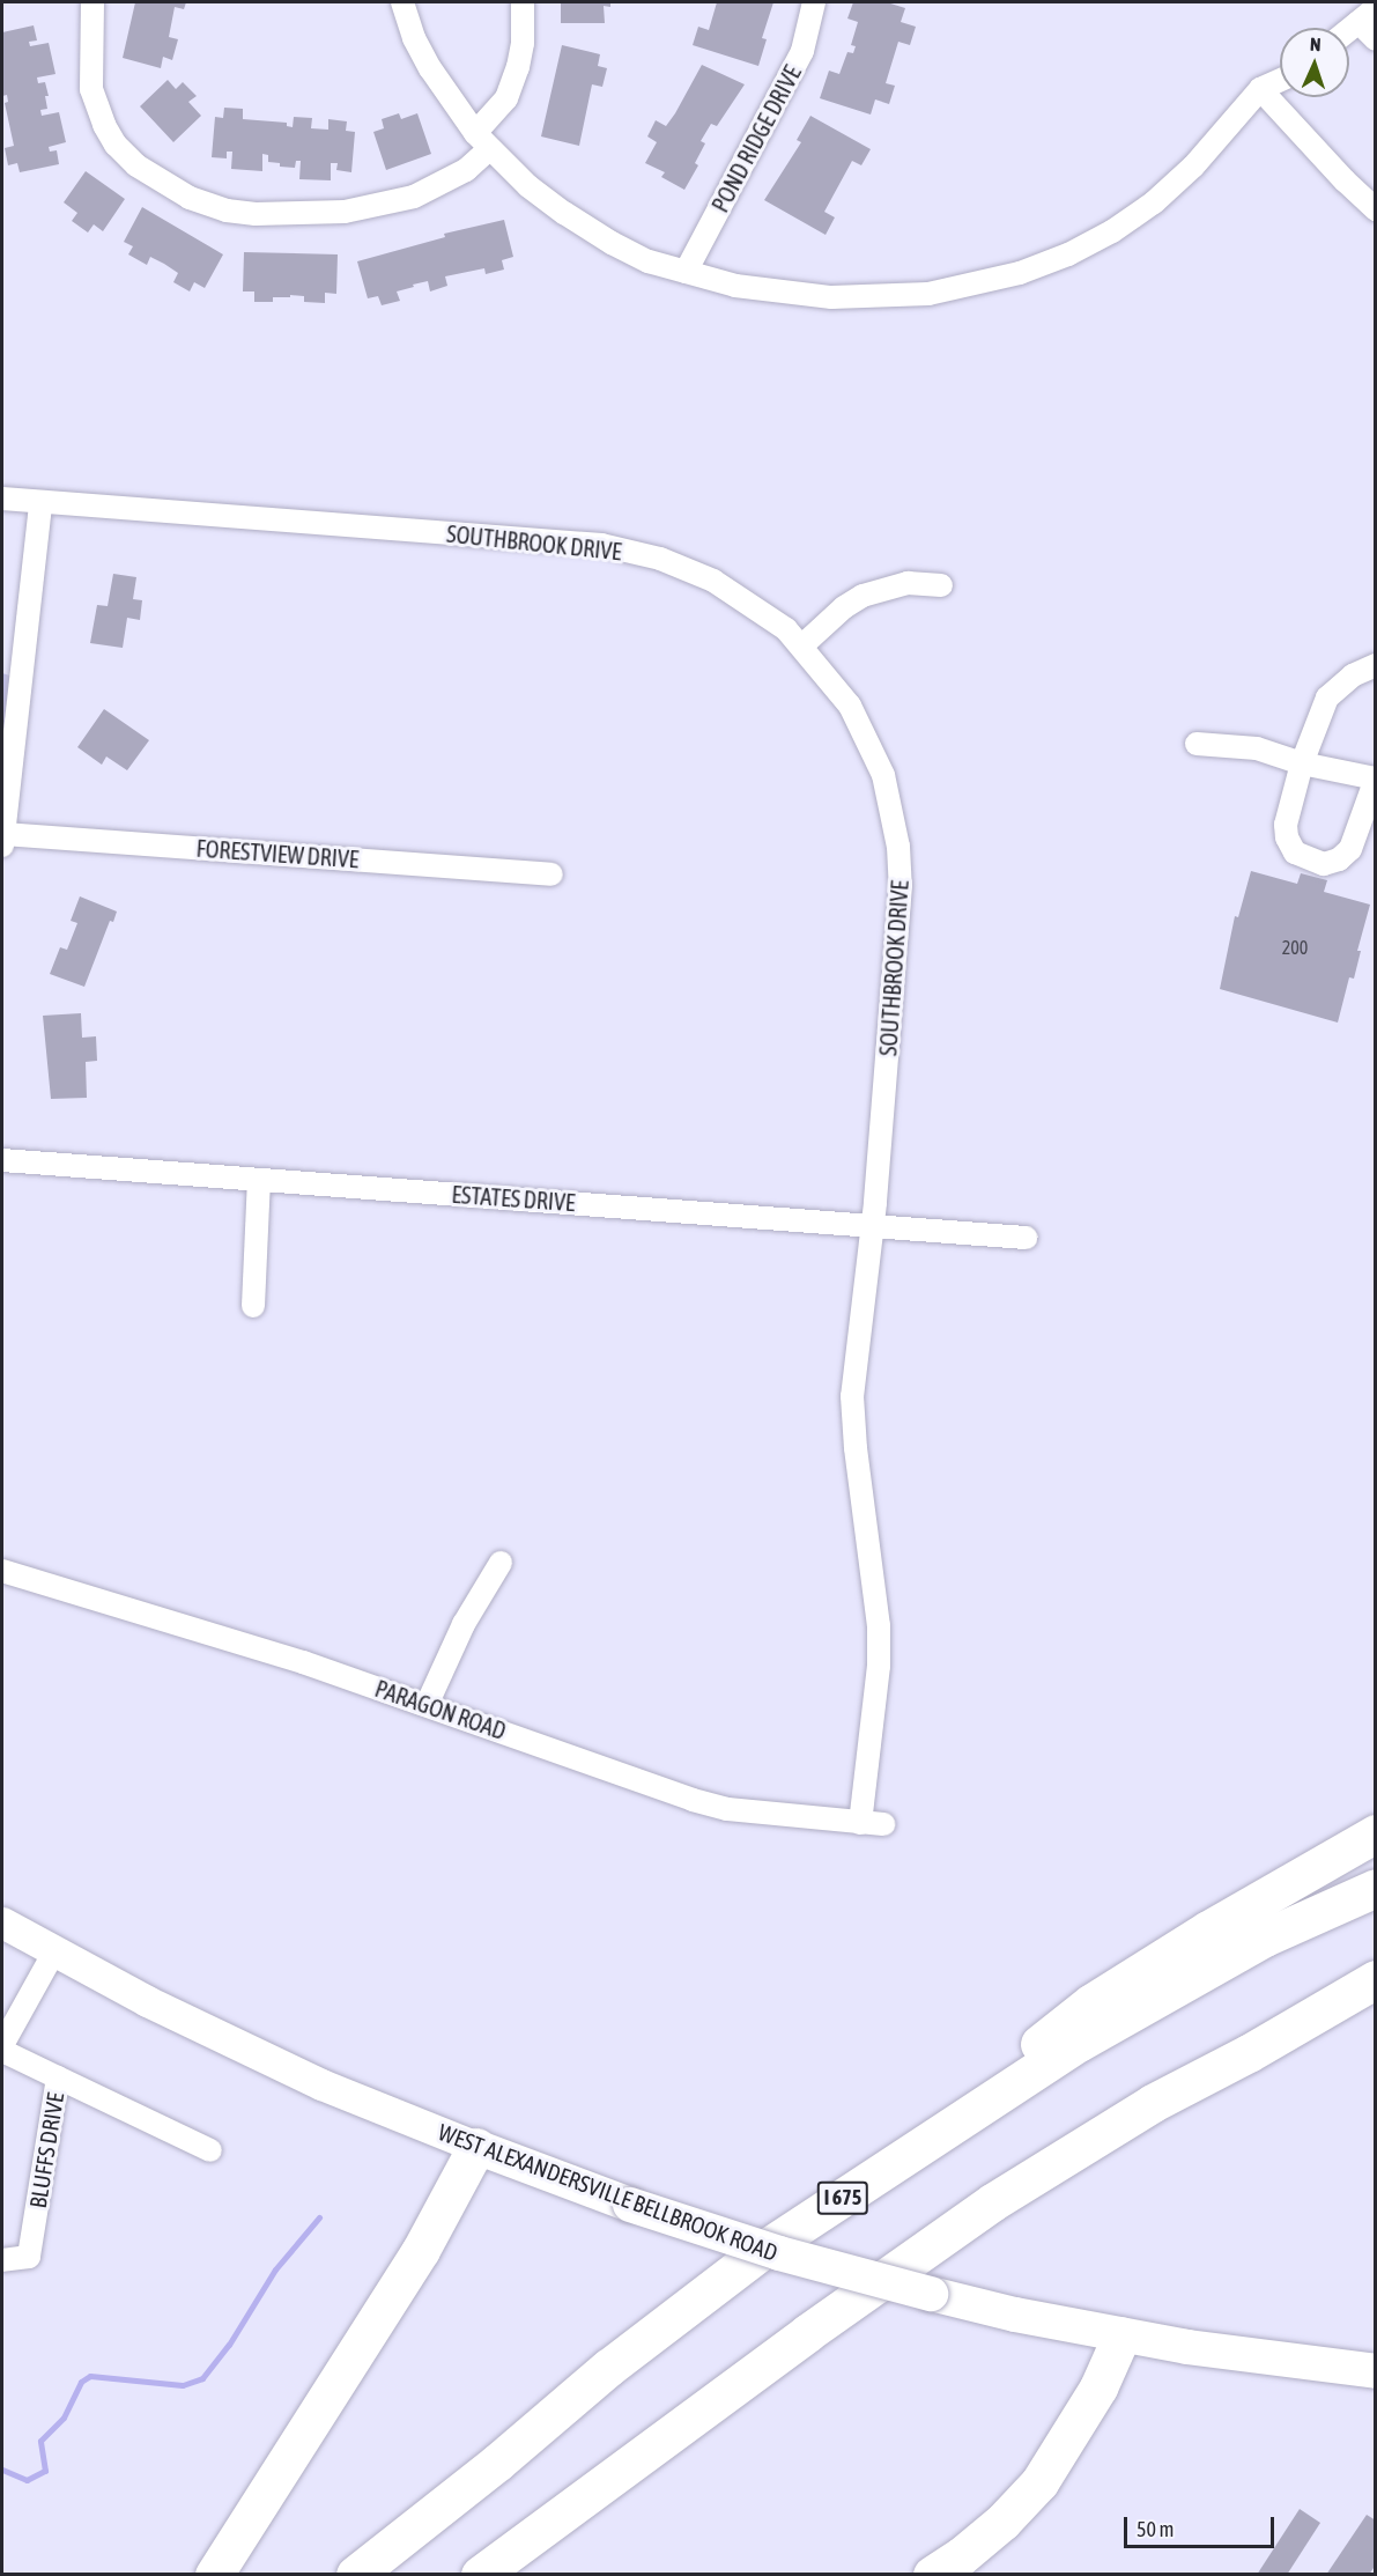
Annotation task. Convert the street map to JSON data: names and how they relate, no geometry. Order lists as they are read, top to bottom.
{
  "streets": {
    "highway": ["I 675"],
    "main road": ["WEST ALEXANDERSVILLE BELLBROOK ROAD"],
    "street": [
      "POND RIDGE DRIVE",
      "SOUTHBROOK DRIVE",
      "FORESTVIEW DRIVE",
      "ESTATES DRIVE",
      "PARAGON ROAD",
      "BLUFFS DRIVE"
    ]
  },
  "crossings": [
    ["SOUTHBROOK DRIVE", "ESTATES DRIVE"],
    ["SOUTHBROOK DRIVE", "PARAGON ROAD"]
  ],
  "house_numbers": ["200"],
  "scale_bar": "50 m",
  "north": "top"
}
